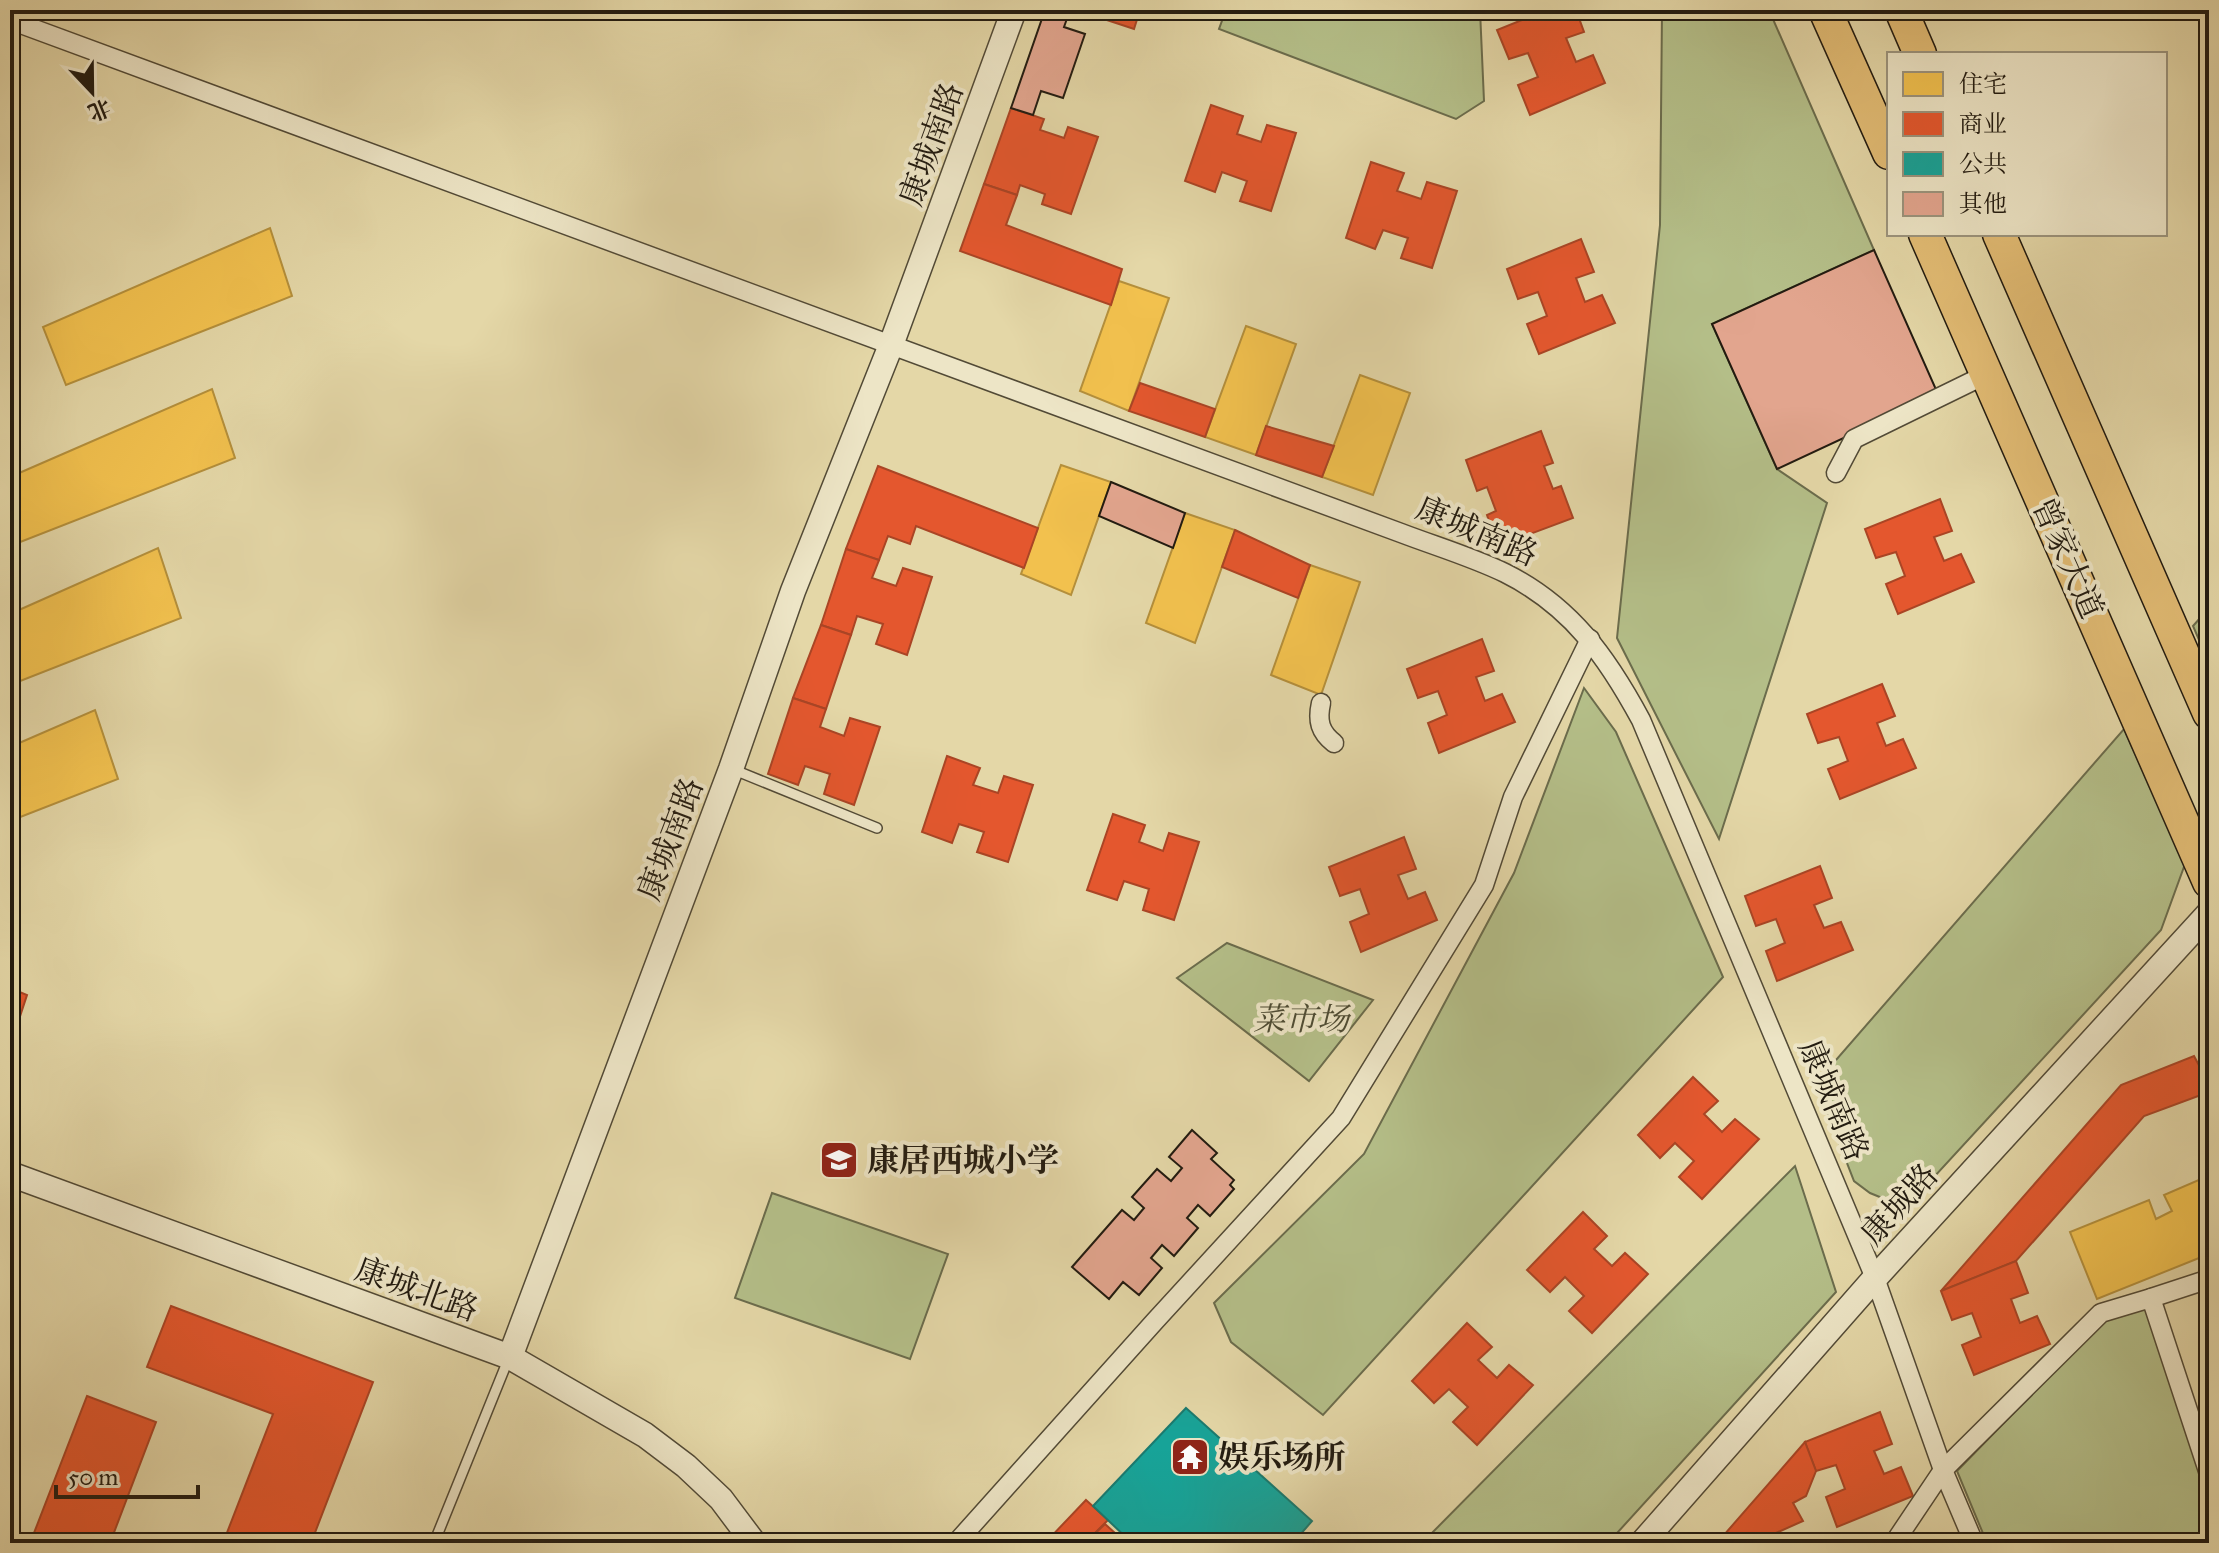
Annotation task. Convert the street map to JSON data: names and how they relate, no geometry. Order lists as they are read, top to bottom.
{
  "streets": {
    "highway": ["曾家大道"],
    "street": ["康城南路", "康城路", "康城北路"]
  },
  "crossings": [
    ["康城南路", "康城路"],
    ["康城南路", "康城北路"]
  ],
  "parks": ["菜市场"],
  "places": {
    "school or university": ["康居西城小学"],
    "temple": ["娱乐场所"]
  },
  "legend": [
    "住宅",
    "商业",
    "公共",
    "其他"
  ],
  "scale_bar": "50 m",
  "north": "bottom"
}
